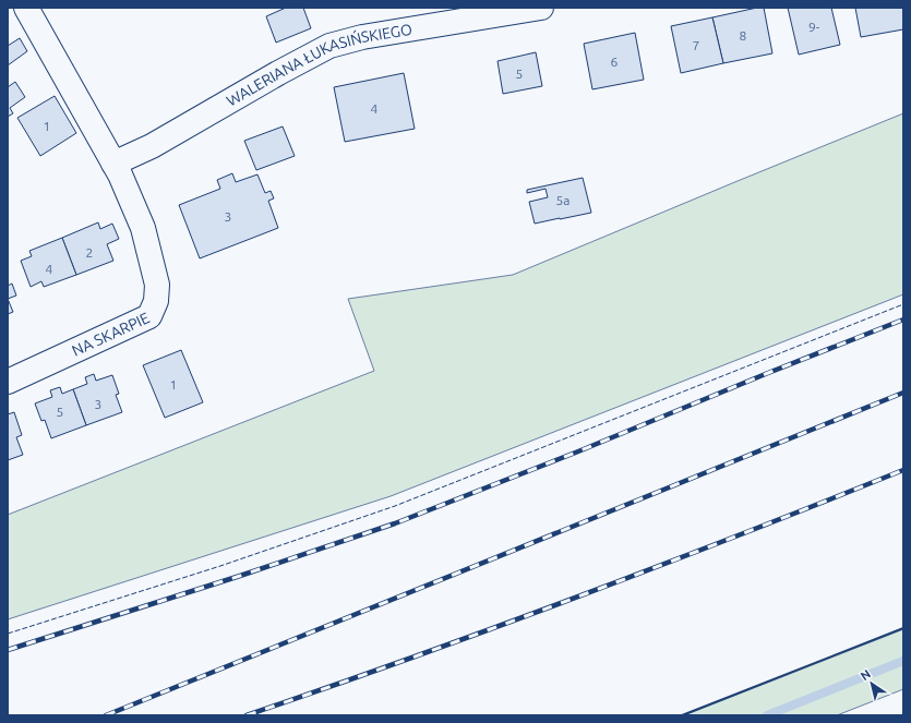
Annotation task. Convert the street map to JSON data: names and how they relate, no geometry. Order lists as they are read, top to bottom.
{
  "streets": {
    "street": ["WALERIANA ŁUKASIŃSKIEGO", "NA SKARPIE"]
  },
  "crossings": [
    ["WALERIANA ŁUKASIŃSKIEGO", "NA SKARPIE"]
  ],
  "house_numbers": [
    "9-",
    "8",
    "7",
    "6",
    "5",
    "4",
    "1",
    "5a",
    "3",
    "2",
    "4",
    "1",
    "3",
    "5"
  ],
  "north": "top left"
}
